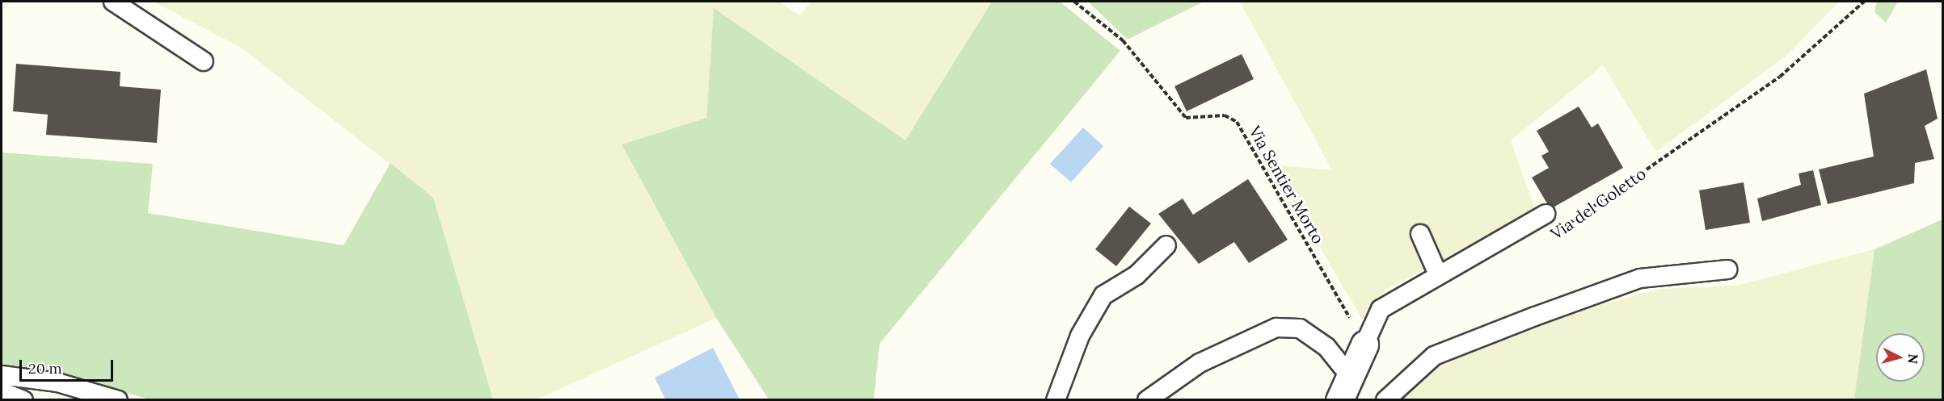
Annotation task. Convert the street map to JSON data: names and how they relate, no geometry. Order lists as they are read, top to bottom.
{
  "streets": {
    "path": ["Via Sentier Morto", "Via del Goletto"]
  },
  "scale_bar": "20 m",
  "north": "right"
}
